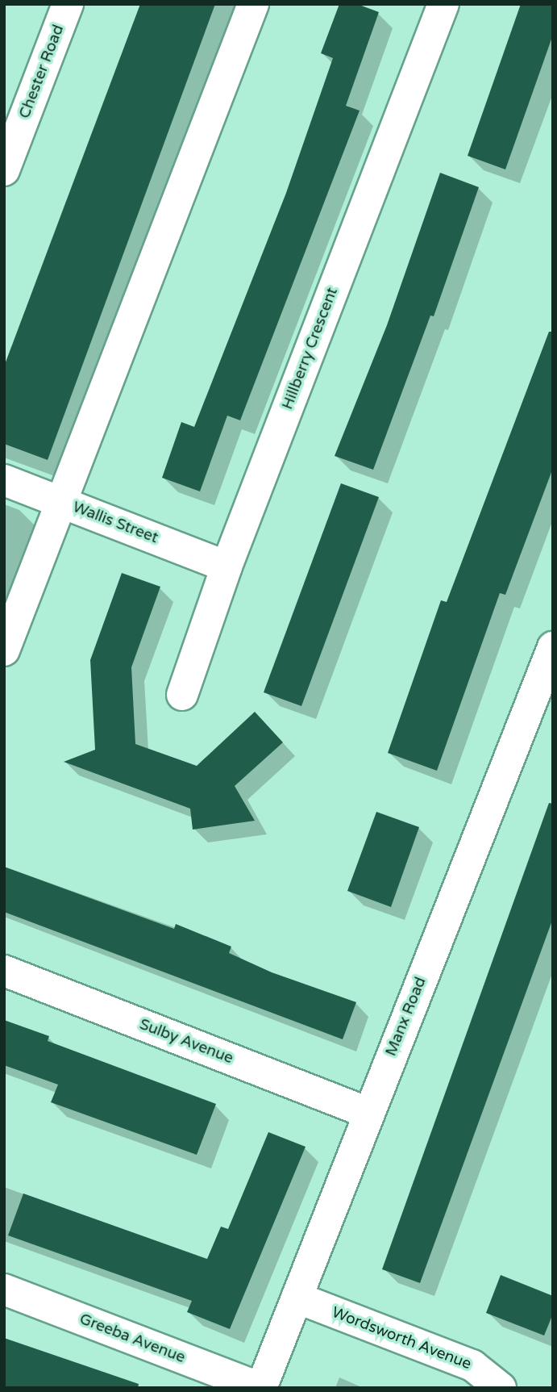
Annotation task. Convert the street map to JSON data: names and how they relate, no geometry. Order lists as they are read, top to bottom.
{
  "streets": {
    "main road": [
      "Chester Road",
      "Hillberry Crescent",
      "Wallis Street",
      "Manx Road",
      "Sulby Avenue",
      "Greeba Avenue",
      "Wordsworth Avenue"
    ]
  },
  "crossings": [
    ["Hillberry Crescent", "Wallis Street"],
    ["Manx Road", "Sulby Avenue"],
    ["Manx Road", "Greeba Avenue"],
    ["Manx Road", "Wordsworth Avenue"]
  ]
}
